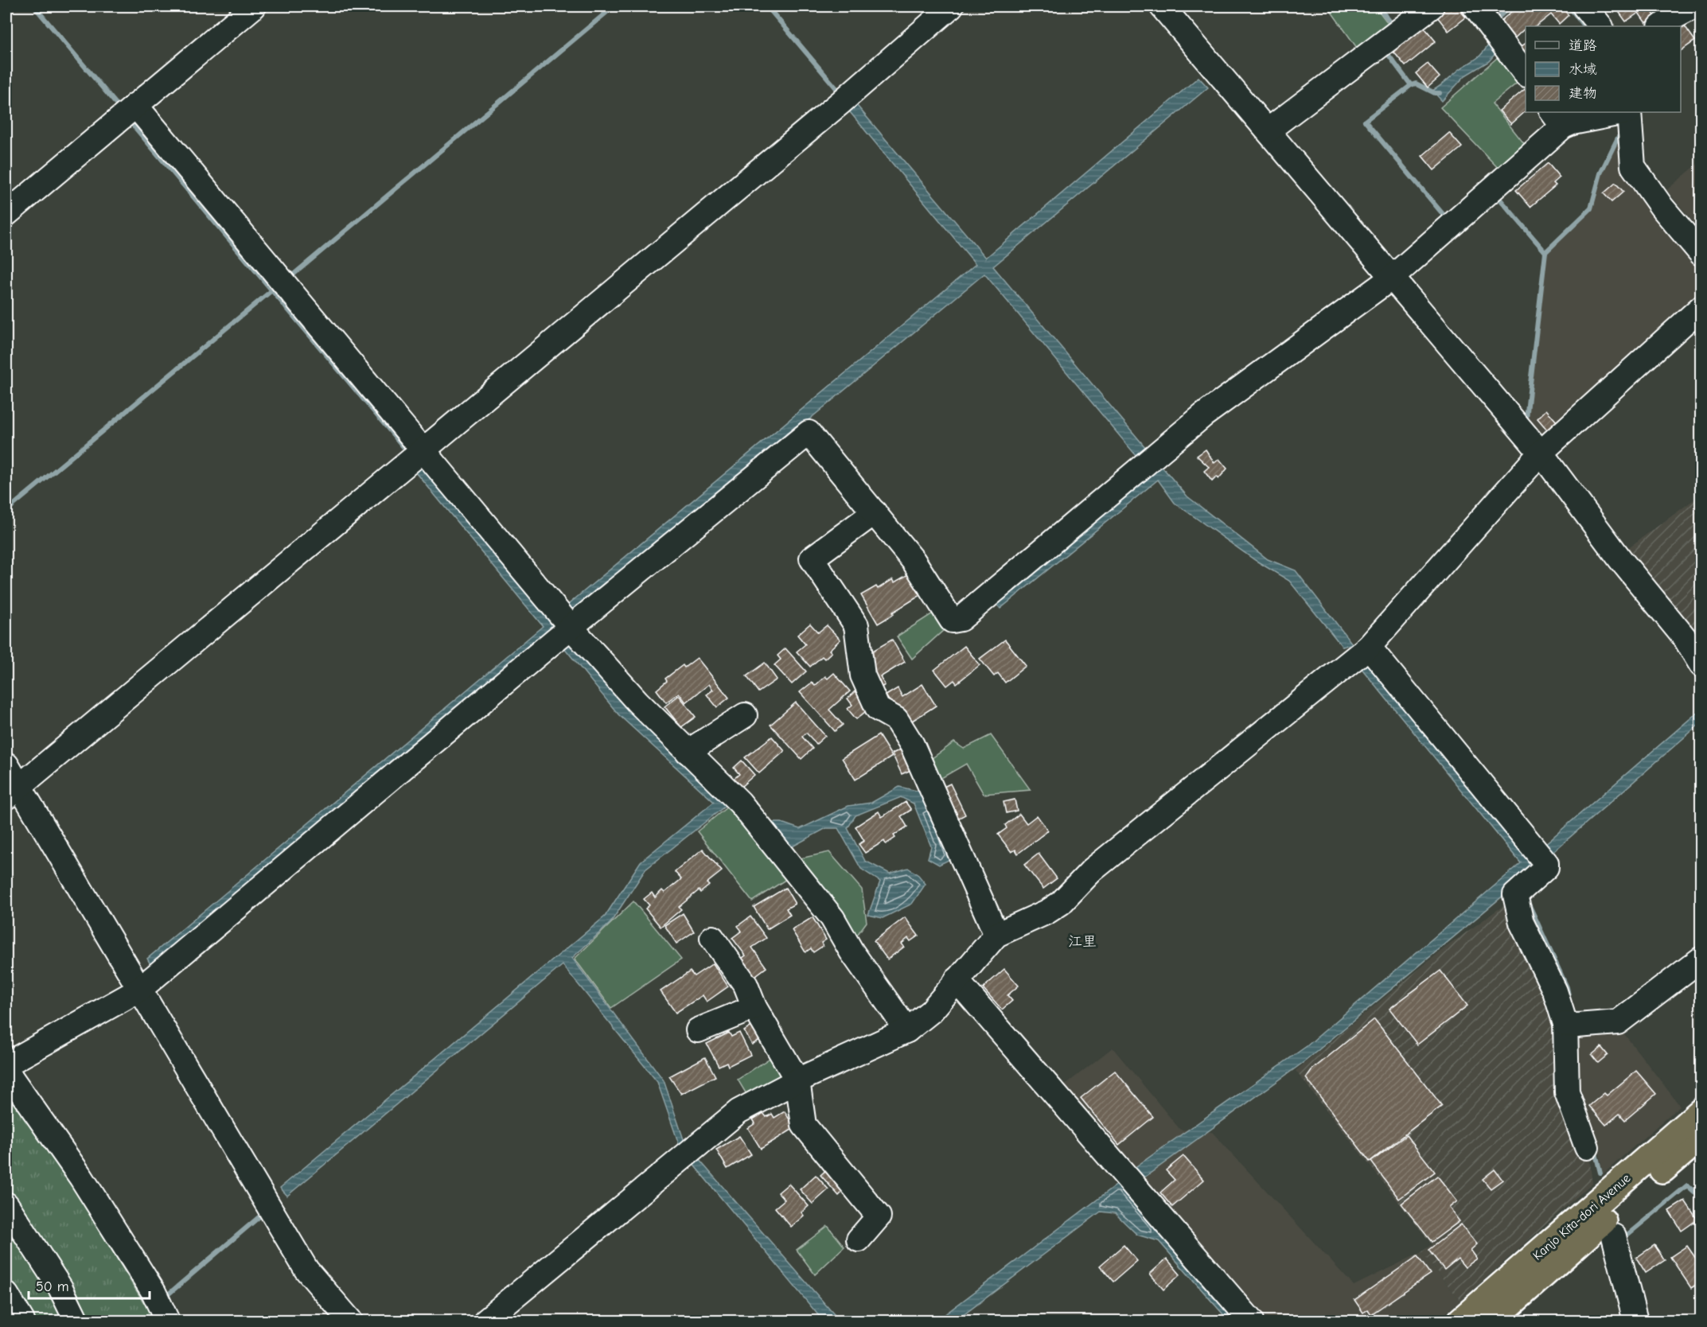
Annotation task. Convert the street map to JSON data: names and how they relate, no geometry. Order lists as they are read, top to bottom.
{
  "streets": {
    "highway": ["Kanjo Kita-dori Avenue"]
  },
  "districts": ["江里"],
  "legend": ["道路", "水域", "建物"],
  "scale_bar": "50 m"
}
